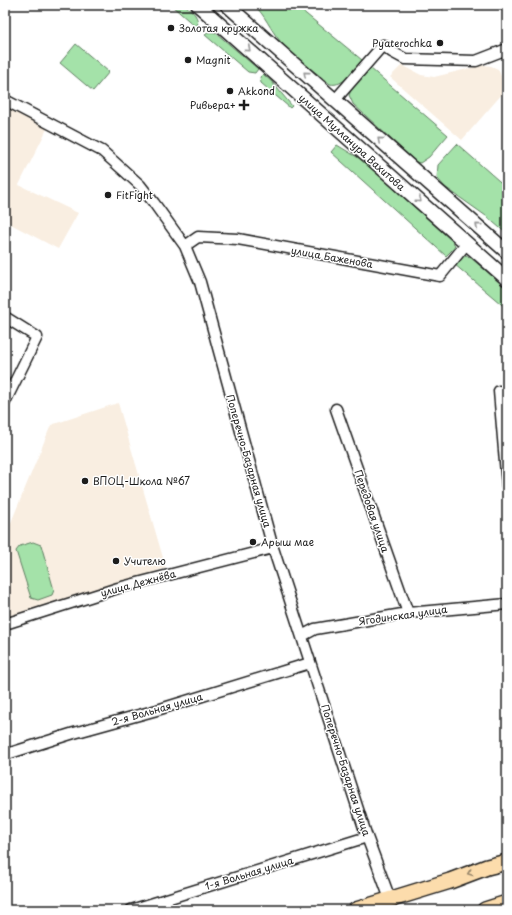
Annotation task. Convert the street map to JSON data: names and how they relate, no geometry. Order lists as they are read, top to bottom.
{
  "streets": {
    "main road": ["улица Мулланура Вахитова"],
    "street": [
      "улица Баженова",
      "Поперечно-Базарная улица",
      "Передовая улица",
      "улица Дежнёва",
      "Ягодинская улица",
      "2-я Вольная улица",
      "1-я Вольная улица"
    ]
  },
  "crossings": [
    ["улица Мулланура Вахитова", "улица Баженова"],
    ["улица Баженова", "Поперечно-Базарная улица"],
    ["Поперечно-Базарная улица", "улица Дежнёва"],
    ["Поперечно-Базарная улица", "Ягодинская улица"],
    ["Поперечно-Базарная улица", "2-я Вольная улица"],
    ["Поперечно-Базарная улица", "1-я Вольная улица"],
    ["Передовая улица", "Ягодинская улица"]
  ],
  "places": {
    "other": [
      "Золотая кружка",
      "Pyaterochka",
      "Magnit",
      "Akkond",
      "FitFight",
      "ВПОЦ-Школа №67",
      "Арыш мае",
      "Учителю"
    ],
    "health": ["Ривьера+"]
  }
}
